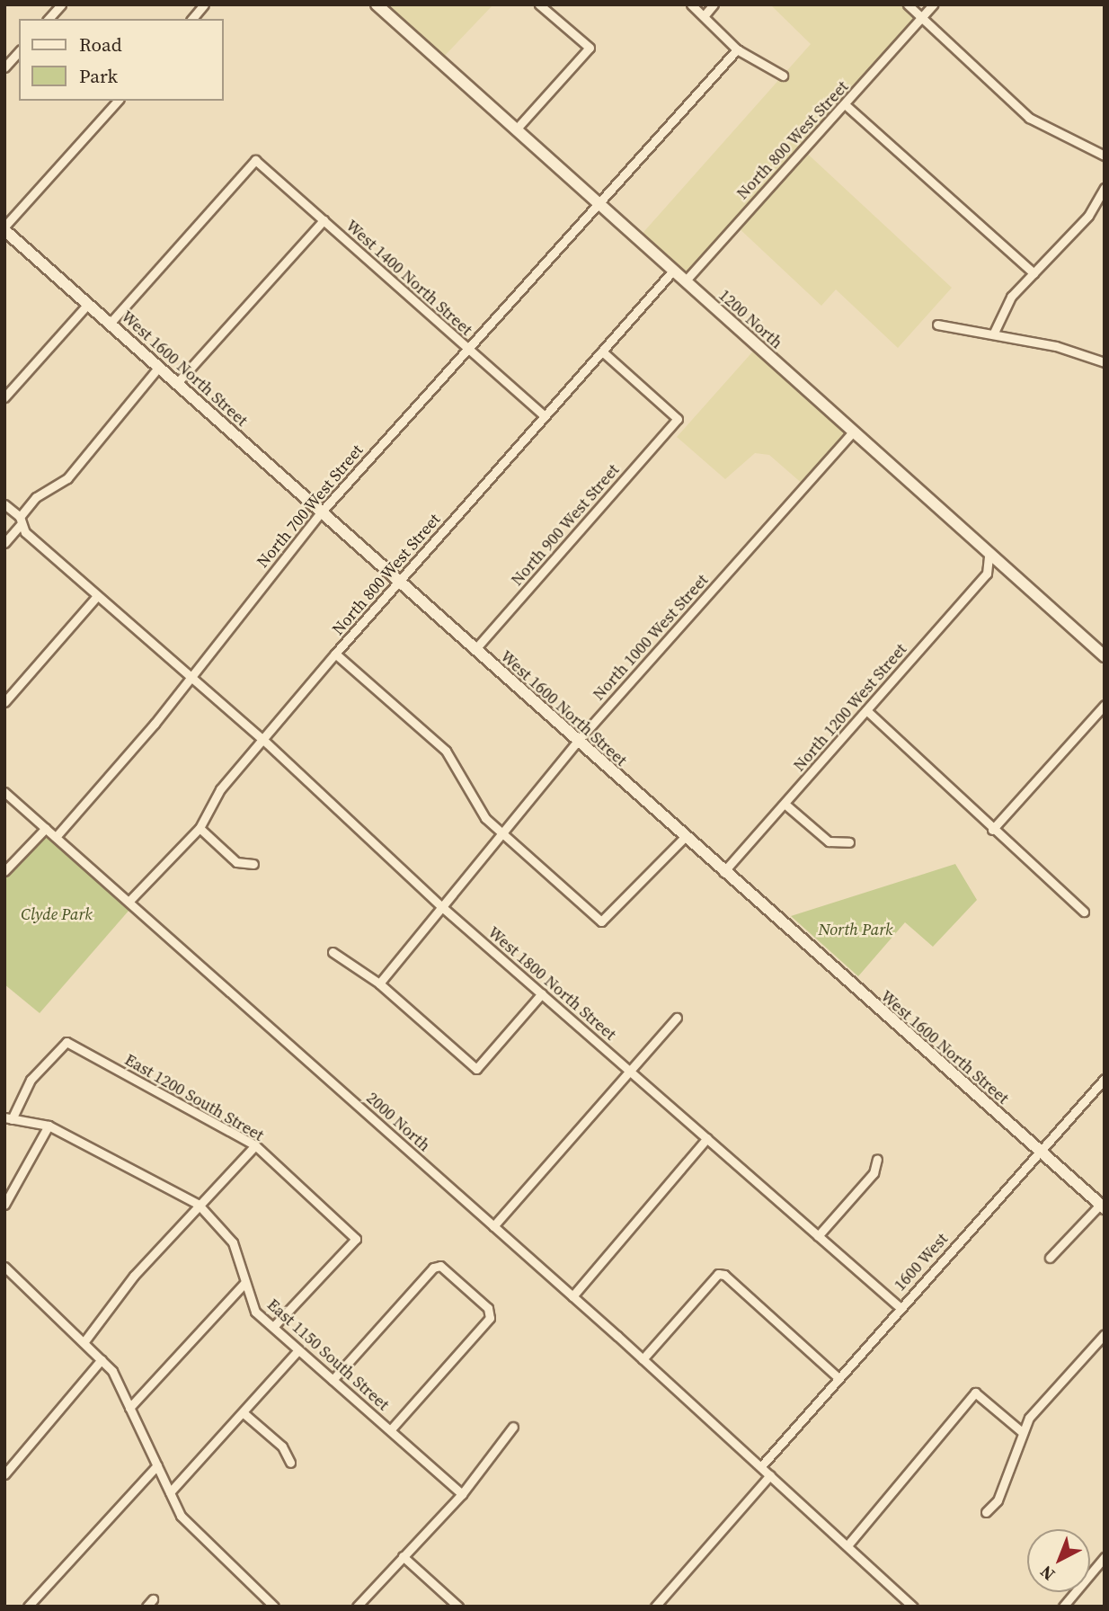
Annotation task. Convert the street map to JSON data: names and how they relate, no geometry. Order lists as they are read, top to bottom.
{
  "streets": {
    "street": [
      "North 800 West Street",
      "West 1400 North Street",
      "1200 North",
      "West 1600 North Street",
      "North 700 West Street",
      "North 900 West Street",
      "North 1000 West Street",
      "North 1200 West Street",
      "West 1800 North Street",
      "East 1200 South Street",
      "2000 North",
      "1600 West",
      "East 1150 South Street"
    ]
  },
  "crossings": [
    ["North 800 West Street", "West 1400 North Street"],
    ["North 800 West Street", "1200 North"],
    ["North 800 West Street", "West 1600 North Street"],
    ["North 800 West Street", "North 900 West Street"],
    ["North 800 West Street", "West 1800 North Street"],
    ["North 800 West Street", "2000 North"],
    ["West 1400 North Street", "West 1600 North Street"],
    ["West 1400 North Street", "North 700 West Street"],
    ["1200 North", "North 700 West Street"],
    ["1200 North", "North 1000 West Street"],
    ["1200 North", "North 1200 West Street"],
    ["West 1600 North Street", "North 700 West Street"],
    ["West 1600 North Street", "North 900 West Street"],
    ["West 1600 North Street", "North 1000 West Street"],
    ["West 1600 North Street", "North 1200 West Street"],
    ["West 1600 North Street", "1600 West"],
    ["North 700 West Street", "West 1800 North Street"],
    ["North 700 West Street", "2000 North"],
    ["North 1000 West Street", "West 1800 North Street"],
    ["West 1800 North Street", "1600 West"],
    ["East 1200 South Street", "East 1150 South Street"],
    ["2000 North", "1600 West"]
  ],
  "parks": ["Clyde Park", "North Park"],
  "legend": ["Road", "Park"],
  "north": "bottom left"
}
